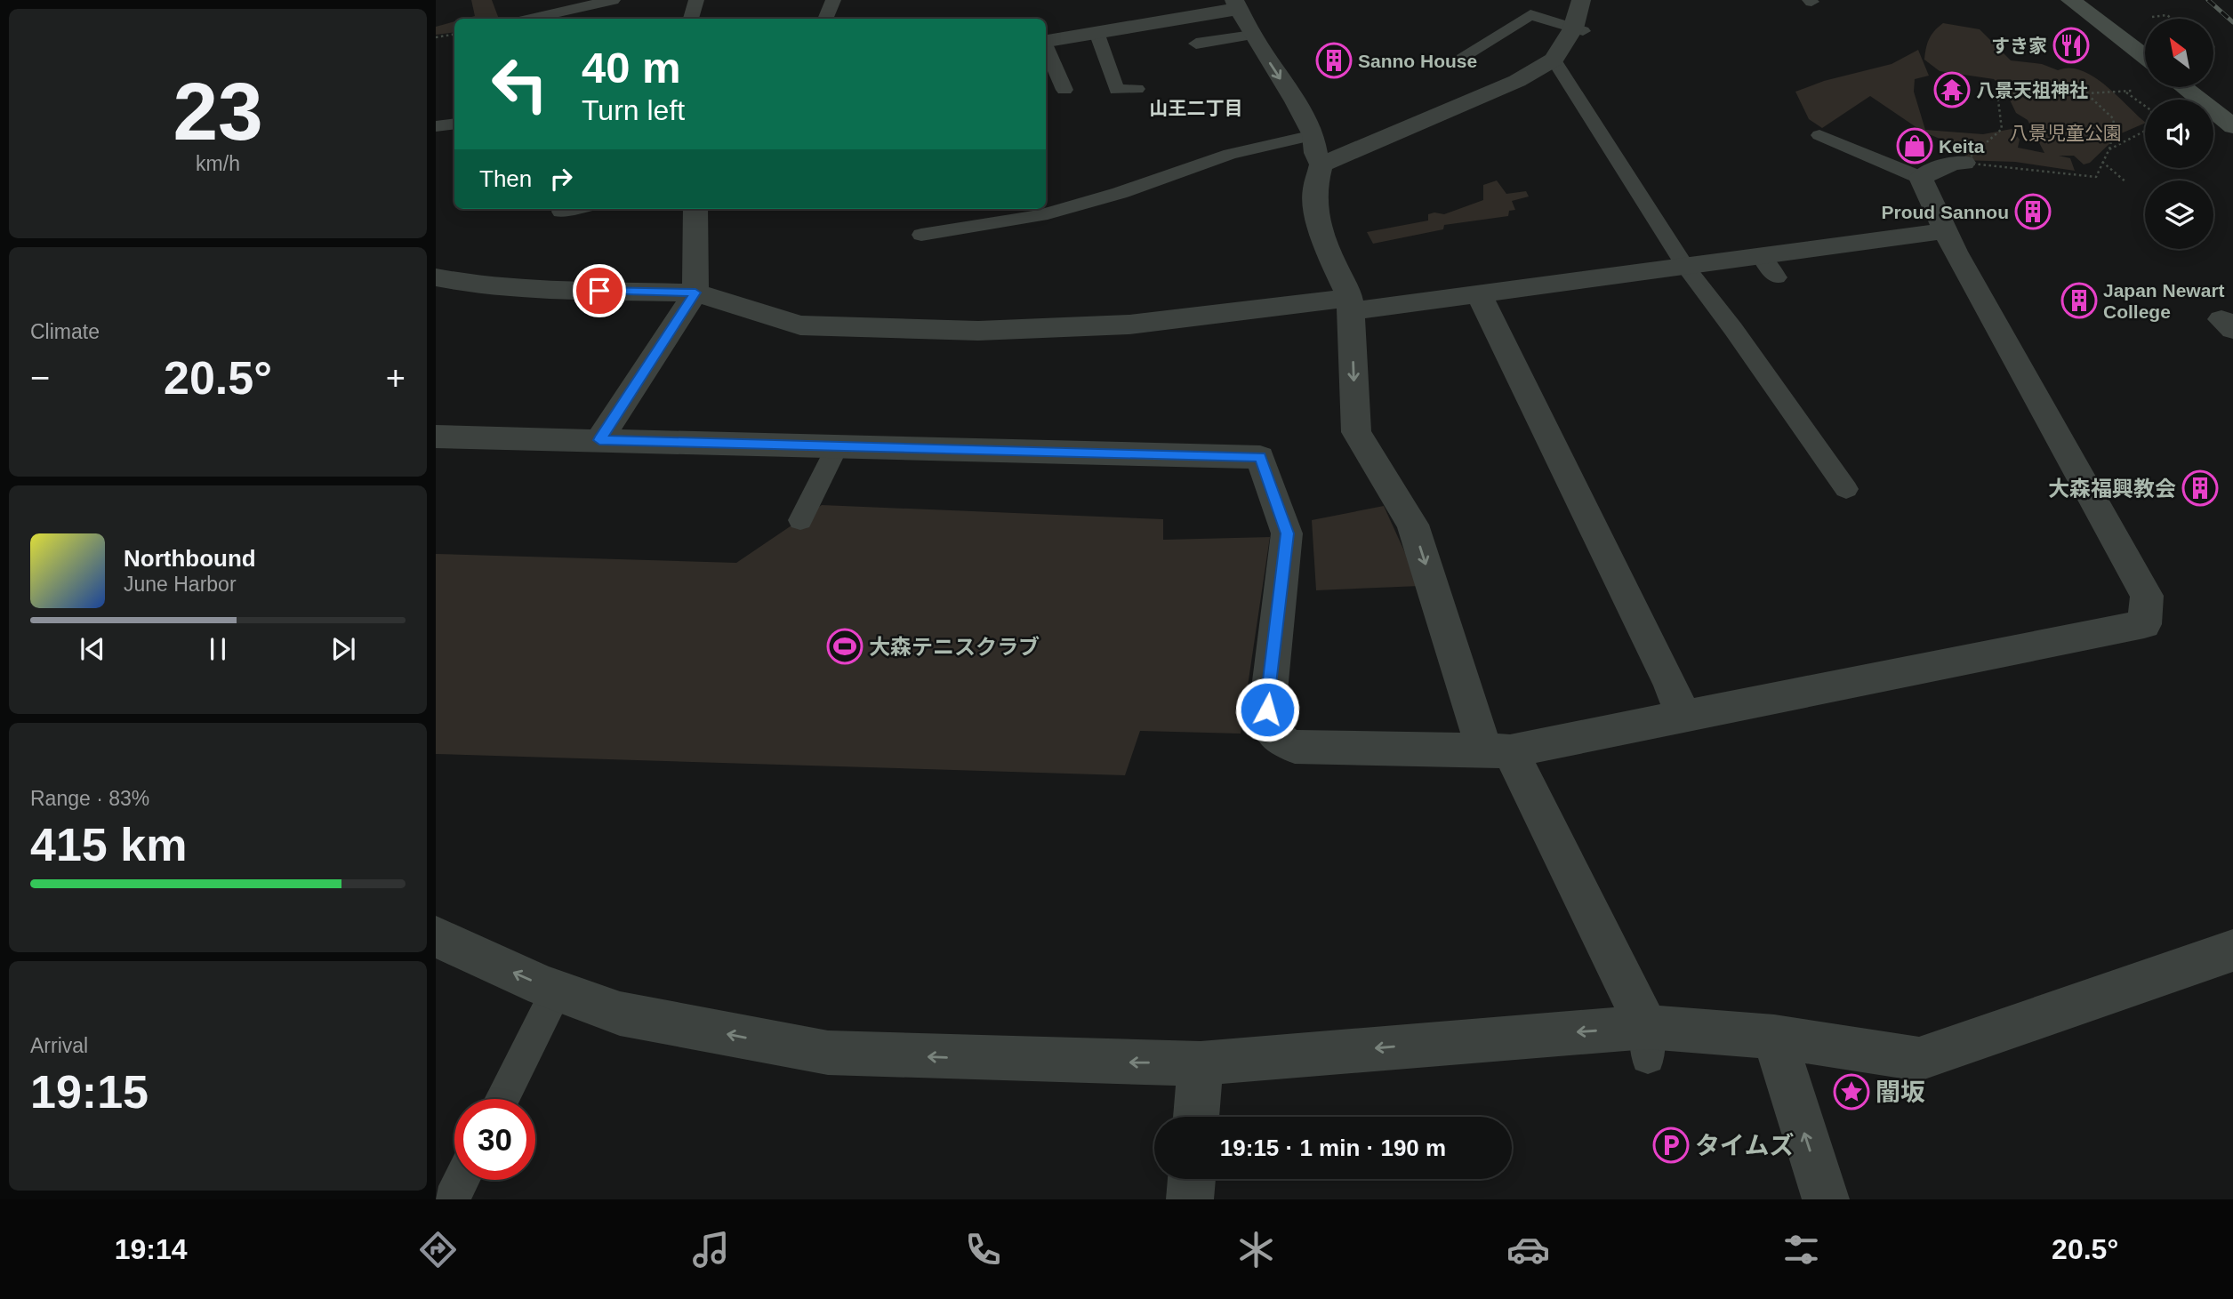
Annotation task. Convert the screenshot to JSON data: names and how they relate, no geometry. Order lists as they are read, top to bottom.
{
  "districts": ["山王二丁目"],
  "parks": ["八景児童公園"],
  "places": {
    "restaurant": ["すき家"],
    "building": [
      "Sanno House",
      "Proud Sannou",
      "Japan Newart College",
      "大森福興教会"
    ],
    "temple": ["八景天祖神社"],
    "shop": ["Keita"],
    "sports": ["大森テニスクラブ"],
    "place": ["闇坂"],
    "parking": ["タイムズ"]
  },
  "north": "top left",
  "page": {
    "tile": [
      ["23", "km/h"],
      "Climate",
      ["Range · 83%", "415 km"],
      ["Arrival", "19:15"]
    ],
    "turn": ["40 m", "Turn left"],
    "then": "Then",
    "heat": ["−", "20.5°", "+"],
    "song": ["Northbound", "June Harbor"],
    "limit": "30",
    "trip": "19:15 · 1 min · 190 m",
    "tabs": ["19:14", "20.5°"]
  }
}
